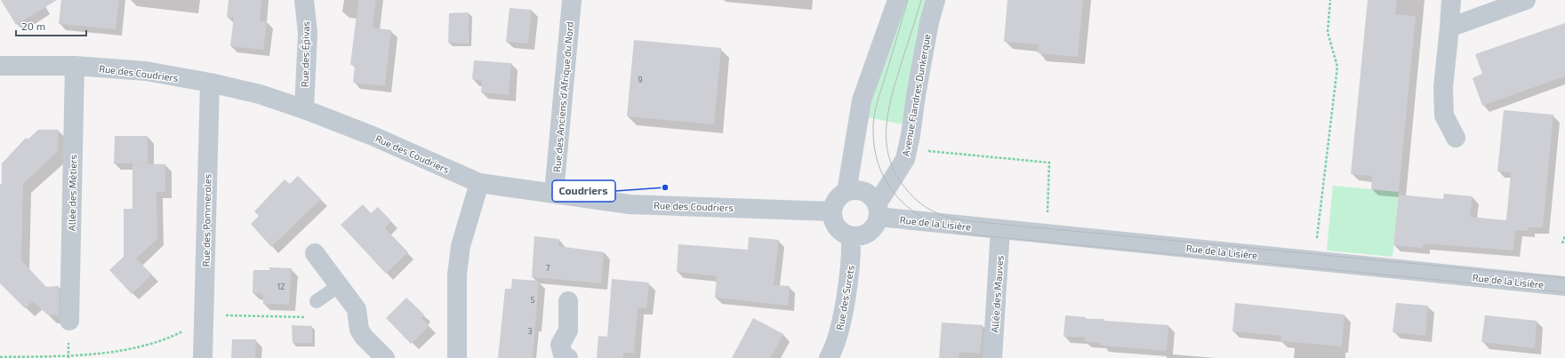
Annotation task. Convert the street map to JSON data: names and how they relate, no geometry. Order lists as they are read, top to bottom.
{
  "streets": {
    "street": [
      "Rue des Épivas",
      "Rue des Coudriers",
      "Avenue Flandres Dunkerque",
      "Rue des Anciens d'Afrique du Nord",
      "Allée des Métiers",
      "Rue des Pommeroles",
      "Rue de la Lisière",
      "Allée des Mauves",
      "Rue des Surets"
    ]
  },
  "crossings": [
    ["Rue des Épivas", "Rue des Coudriers"],
    ["Rue des Coudriers", "Avenue Flandres Dunkerque"],
    ["Rue des Coudriers", "Rue des Anciens d'Afrique du Nord"],
    ["Rue des Coudriers", "Allée des Métiers"],
    ["Rue des Coudriers", "Rue des Pommeroles"],
    ["Rue des Coudriers", "Rue de la Lisière"],
    ["Rue des Coudriers", "Rue des Surets"],
    ["Avenue Flandres Dunkerque", "Rue de la Lisière"],
    ["Avenue Flandres Dunkerque", "Rue des Surets"],
    ["Rue de la Lisière", "Allée des Mauves"],
    ["Rue de la Lisière", "Rue des Surets"]
  ],
  "places": ["Coudriers"],
  "house_numbers": [
    "9",
    "7",
    "12",
    "5",
    "3"
  ],
  "scale_bar": "20 m"
}
